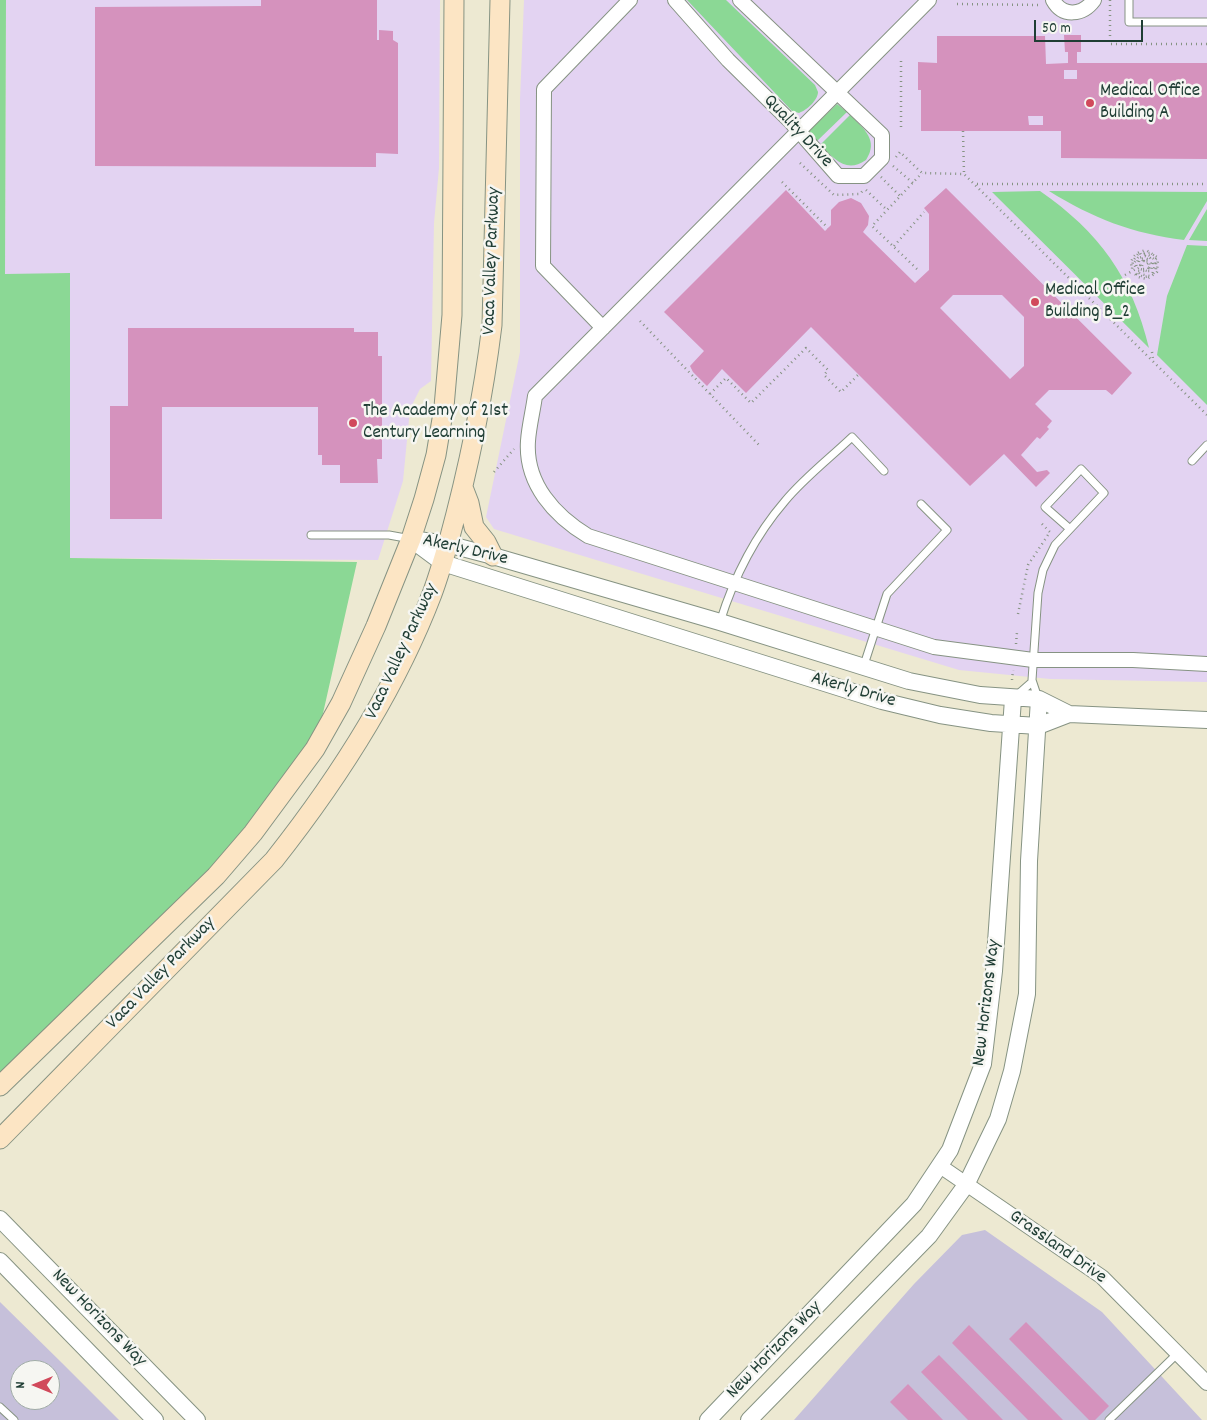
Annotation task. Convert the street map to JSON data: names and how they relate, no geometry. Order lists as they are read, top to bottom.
{
  "streets": {
    "main road": ["Vaca Valley Parkway"],
    "street": [
      "Quality Drive",
      "Akerly Drive",
      "New Horizons Way",
      "Grassland Drive"
    ]
  },
  "crossings": [
    ["Vaca Valley Parkway", "Akerly Drive"],
    ["Akerly Drive", "New Horizons Way"],
    ["New Horizons Way", "Grassland Drive"]
  ],
  "places": ["Medical Office Building A", "Medical Office Building B_2", "The Academy of 21st Century Learning"],
  "scale_bar": "50 m",
  "north": "left"
}
